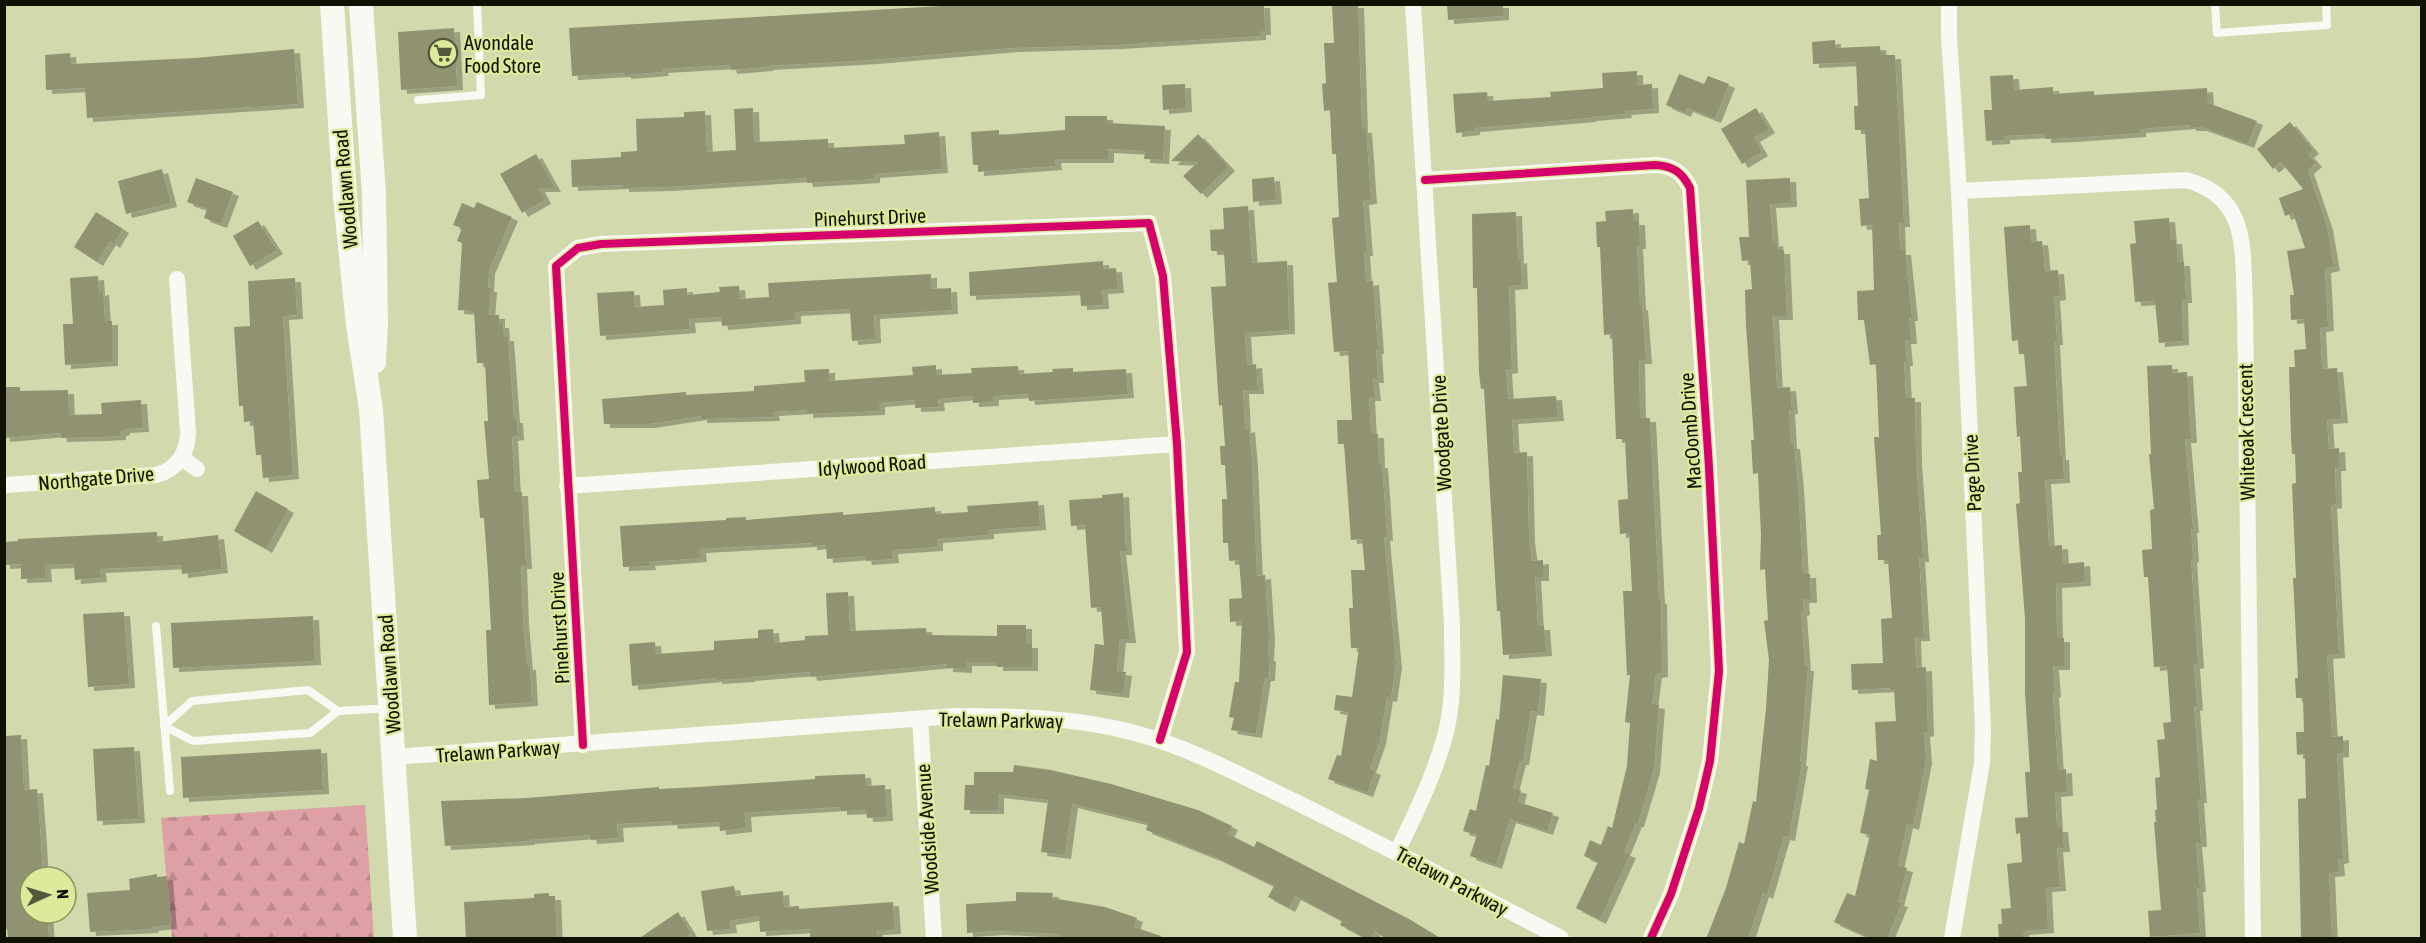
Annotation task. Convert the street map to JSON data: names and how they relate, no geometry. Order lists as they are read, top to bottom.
{
  "streets": {
    "main road": ["Woodlawn Road"],
    "street": [
      "Pinehurst Drive",
      "MacOomb Drive",
      "Whiteoak Crescent",
      "Woodgate Drive",
      "Idylwood Road",
      "Page Drive",
      "Northgate Drive",
      "Trelawn Parkway",
      "Woodside Avenue"
    ]
  },
  "crossings": [
    ["Woodlawn Road", "Trelawn Parkway"],
    ["Pinehurst Drive", "Idylwood Road"],
    ["Pinehurst Drive", "Trelawn Parkway"],
    ["MacOomb Drive", "Woodgate Drive"],
    ["Whiteoak Crescent", "Page Drive"],
    ["Woodgate Drive", "Trelawn Parkway"],
    ["Trelawn Parkway", "Woodside Avenue"]
  ],
  "places": {
    "supermarket": ["Avondale Food Store"]
  },
  "north": "right"
}
